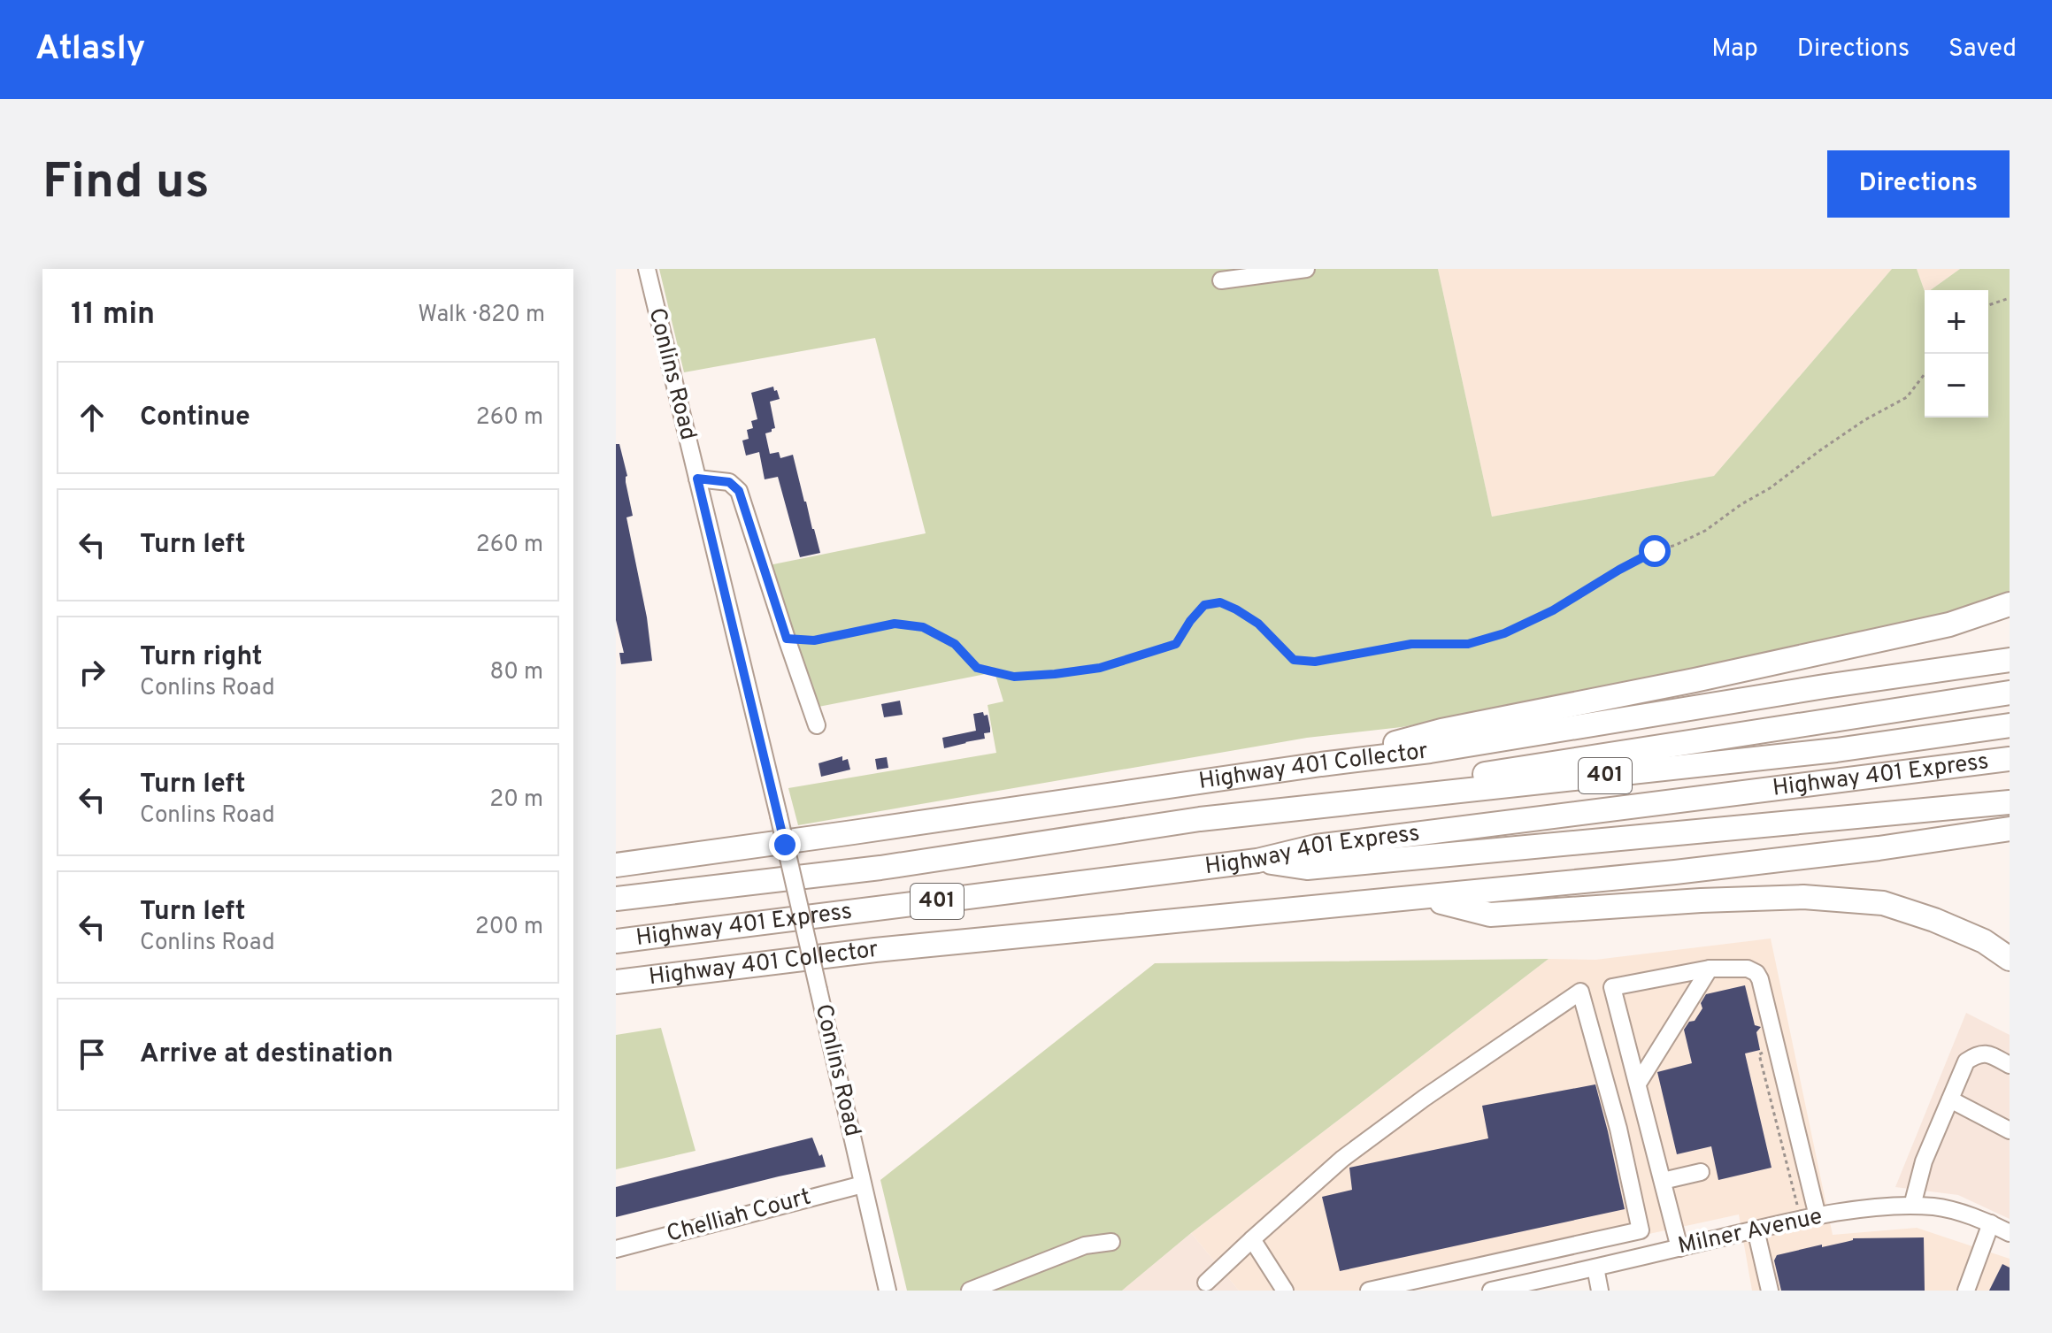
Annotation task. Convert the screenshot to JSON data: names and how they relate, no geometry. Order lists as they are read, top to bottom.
{
  "streets": {
    "highway": ["Highway 401 Collector", "Highway 401 Express", "401"],
    "street": ["Conlins Road", "Chelliah Court", "Milner Avenue"]
  },
  "crossings": [
    ["Conlins Road", "Chelliah Court"]
  ],
  "page": {
    "header": "Atlasly",
    "nav": ["Map", "Directions", "Saved"],
    "buttons": "Directions",
    "title": "Find us",
    "heading": ["11 min", "Walk · 820 m"],
    "map_buttons": ["+", "−"],
    "list": [
      ["Continue", "260 m"],
      ["Turn left", "260 m"],
      ["Turn right", "Conlins Road", "80 m"],
      ["Turn left", "Conlins Road", "20 m"],
      ["Turn left", "Conlins Road", "200 m"],
      "Arrive at destination"
    ]
  }
}
